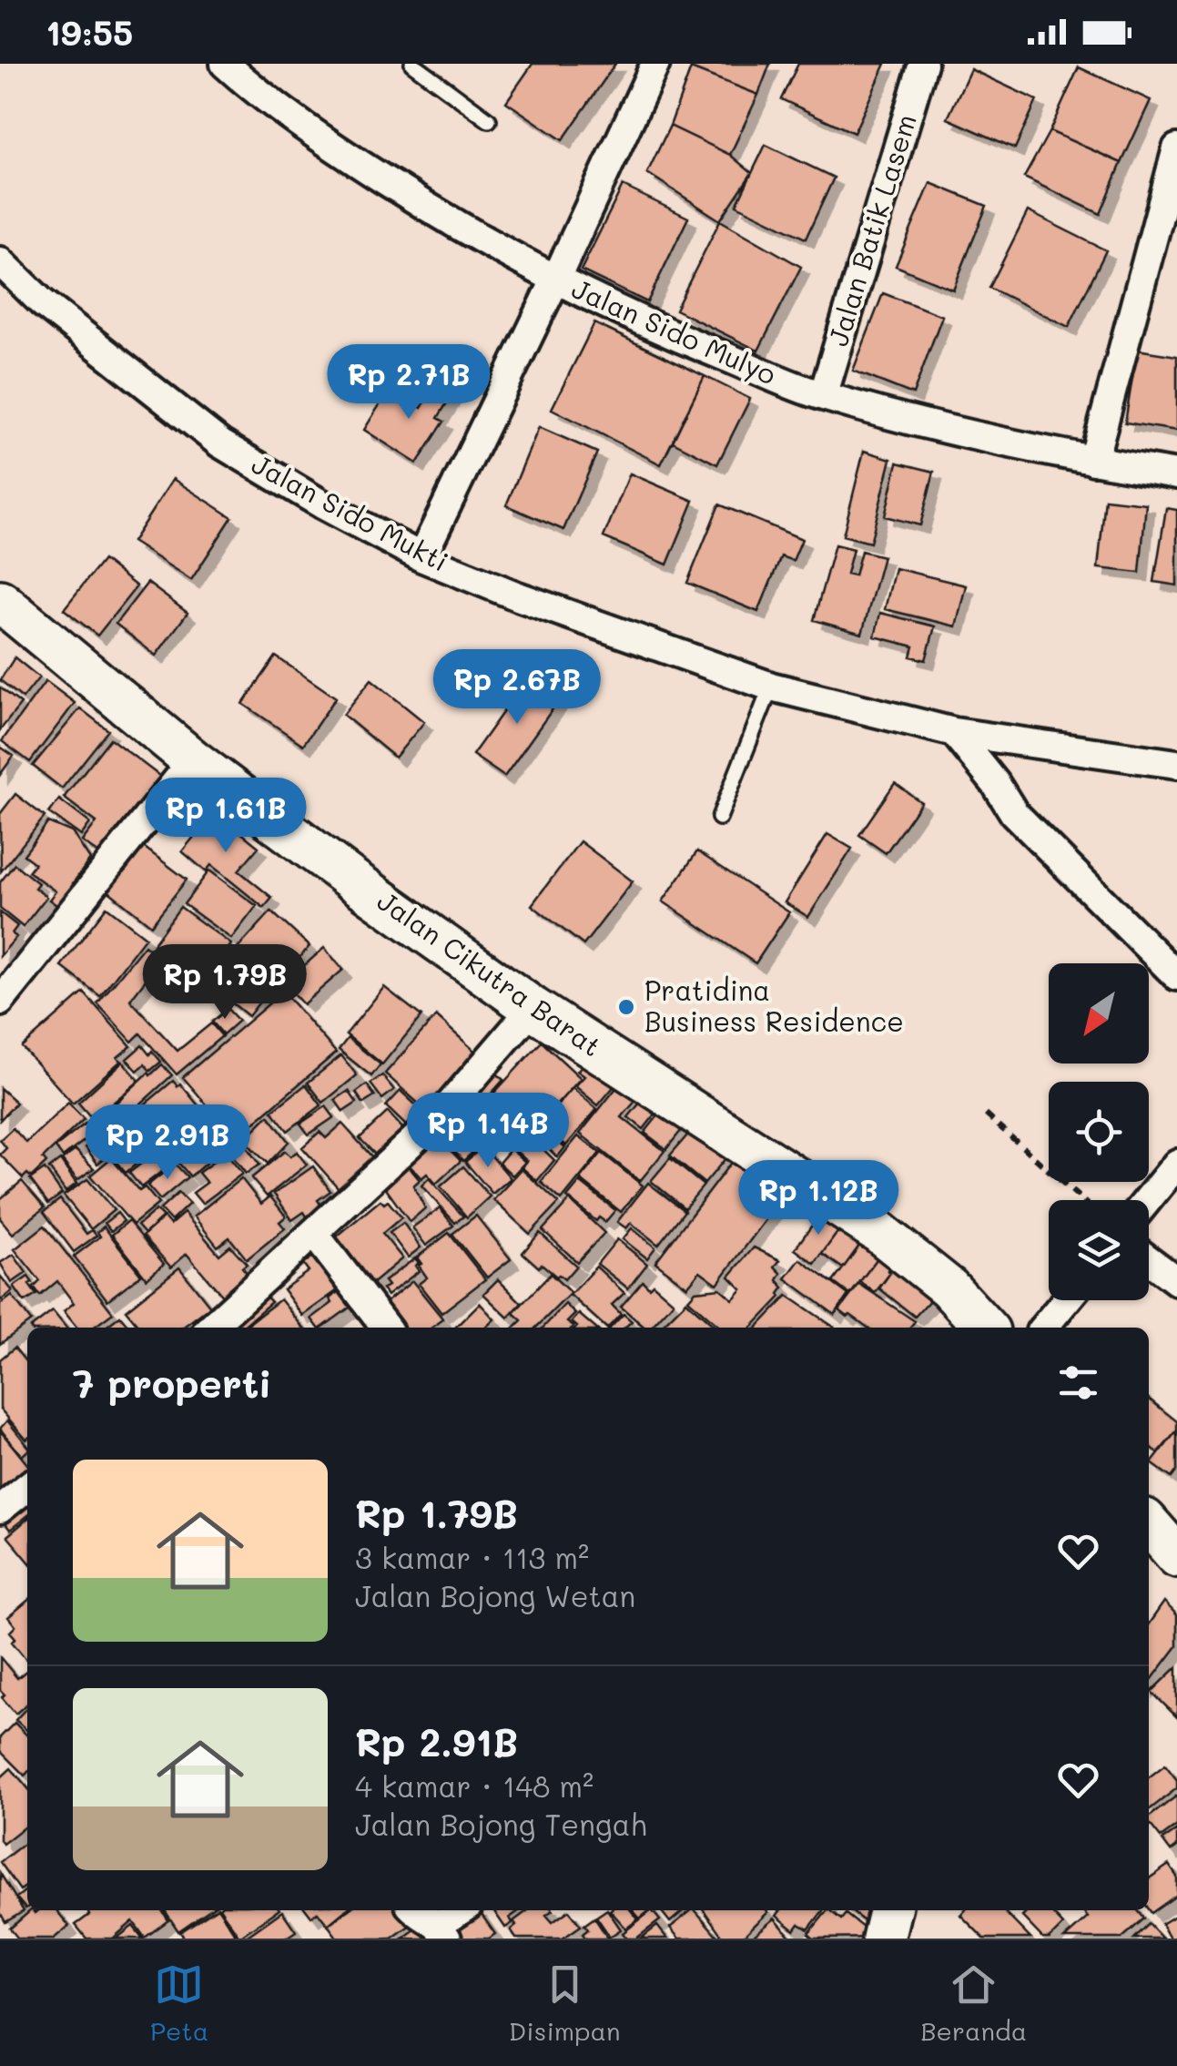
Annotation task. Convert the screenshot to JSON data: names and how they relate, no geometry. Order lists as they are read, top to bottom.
{
  "streets": {
    "main road": ["Jalan Cikutra Barat"],
    "street": ["Jalan Batik Lasem", "Jalan Sido Mulyo", "Jalan Sido Mukti"]
  },
  "crossings": [
    ["Jalan Batik Lasem", "Jalan Sido Mulyo"]
  ],
  "places": ["Pratidina Business Residence"],
  "north": "bottom left",
  "page": {
    "status": "19:55",
    "price": [
      "Rp 2.71B",
      "Rp 2.67B",
      "Rp 1.61B",
      "Rp 1.79B",
      "Rp 1.14B",
      "Rp 2.91B",
      "Rp 1.12B"
    ],
    "heading": "7 properti",
    "list": [
      {
        "name": "Rp 1.79B",
        "note": "3 kamar · 113 m² · Jalan Bojong Wetan"
      },
      {
        "name": "Rp 2.91B",
        "note": "4 kamar · 148 m² · Jalan Bojong Tengah"
      }
    ],
    "tabs": ["Peta", "Disimpan", "Beranda"]
  }
}
